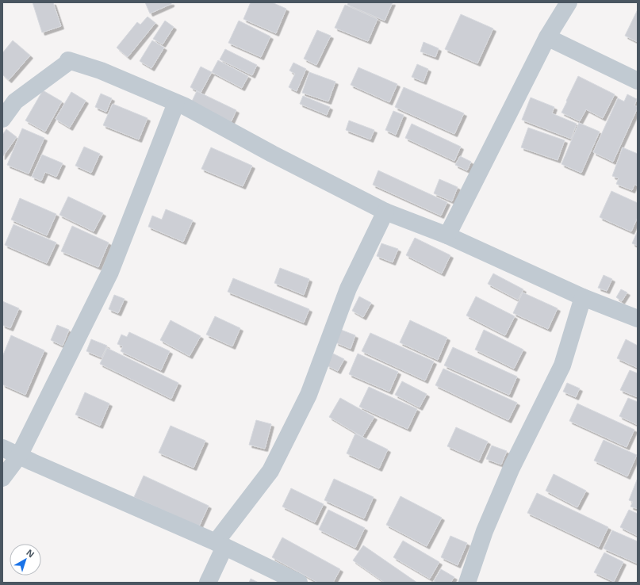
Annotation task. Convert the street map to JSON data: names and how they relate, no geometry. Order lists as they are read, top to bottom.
{
  "north": "top right"
}
